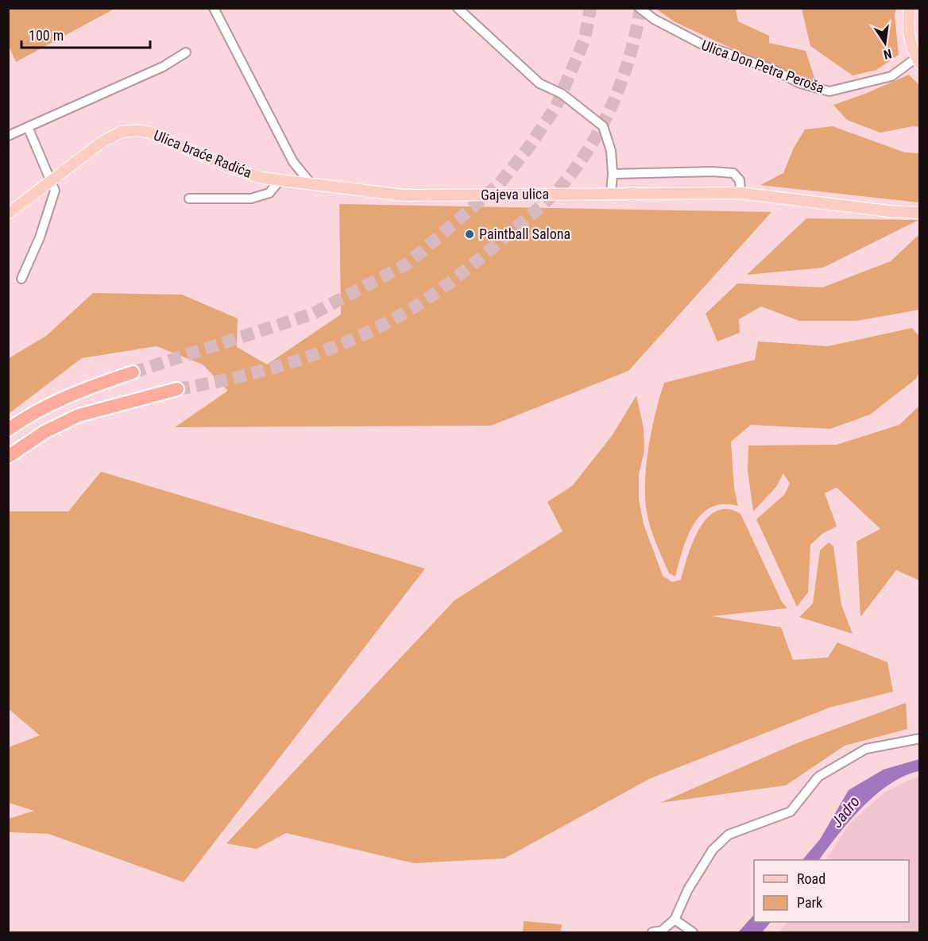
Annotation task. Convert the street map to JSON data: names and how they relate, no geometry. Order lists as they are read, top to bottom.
{
  "streets": {
    "main road": ["Ulica braće Radića", "Gajeva ulica"],
    "street": ["Ulica Don Petra Peroša"]
  },
  "crossings": [
    ["Ulica braće Radića", "Gajeva ulica"]
  ],
  "water": ["Jadro"],
  "places": ["Paintball Salona"],
  "legend": ["Road", "Park"],
  "scale_bar": "100 m",
  "north": "bottom"
}
